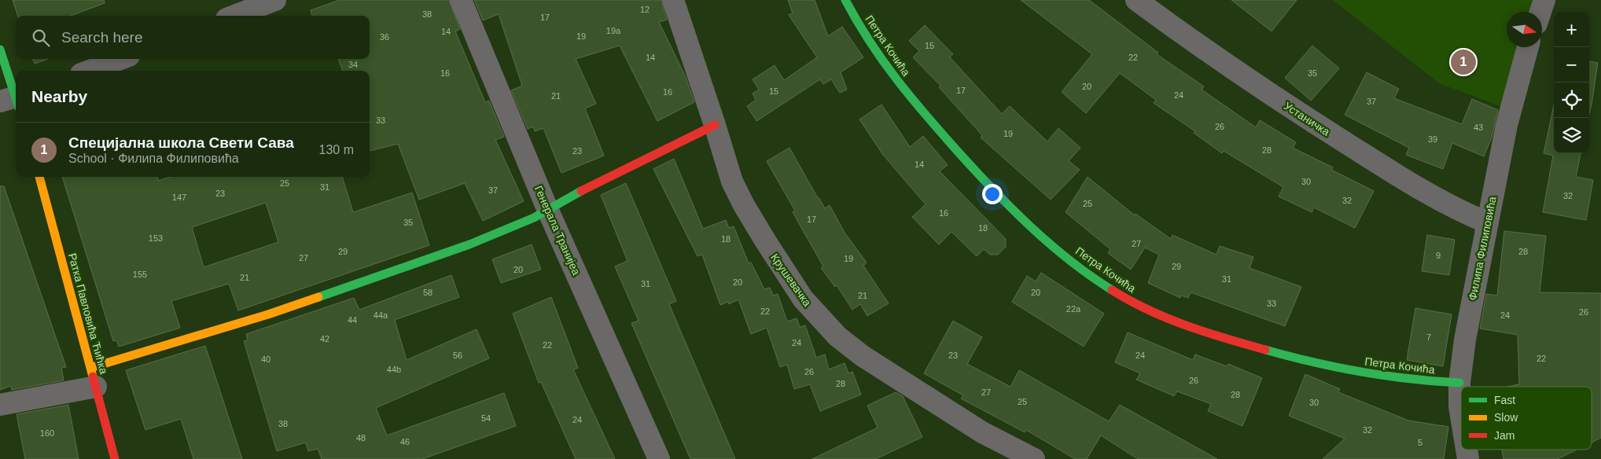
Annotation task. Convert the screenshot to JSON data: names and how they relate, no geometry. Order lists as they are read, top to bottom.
{
  "streets": {
    "street": [
      "Петра Кочића",
      "Устаничка",
      "Генерала Транијеа",
      "Филипа Филиповића",
      "Крушевачка",
      "Ратка Павловића Ћићка"
    ]
  },
  "crossings": [
    ["Петра Кочића", "Филипа Филиповића"],
    ["Устаничка", "Филипа Филиповића"]
  ],
  "house_numbers": [
    "12",
    "38",
    "17",
    "19a",
    "14",
    "19",
    "36",
    "15",
    "14",
    "22",
    "34",
    "16",
    "35",
    "20",
    "17",
    "15",
    "16",
    "24",
    "21",
    "37",
    "33",
    "26",
    "43",
    "19",
    "39",
    "28",
    "23",
    "14",
    "30",
    "25",
    "31",
    "37",
    "23",
    "32",
    "147",
    "32",
    "25",
    "16",
    "17",
    "35",
    "18",
    "153",
    "18",
    "27",
    "29",
    "28",
    "9",
    "27",
    "19",
    "29",
    "20",
    "155",
    "21",
    "31",
    "20",
    "31",
    "58",
    "20",
    "21",
    "33",
    "22a",
    "22",
    "26",
    "44a",
    "24",
    "44",
    "7",
    "42",
    "24",
    "22",
    "56",
    "23",
    "24",
    "22",
    "40",
    "44b",
    "26",
    "26",
    "28",
    "27",
    "28",
    "25",
    "30",
    "54",
    "24",
    "38",
    "32",
    "160",
    "48",
    "46",
    "5"
  ],
  "legend": ["Fast", "Slow", "Jam"],
  "north": "right",
  "page": {
    "map_buttons": ["+", "−"],
    "search": "Search here",
    "pins": "1",
    "heading": "Nearby",
    "list": [
      {
        "mark": "1",
        "name": "Специјална школа Свети Сава",
        "note": "School · Филипа Филиповића",
        "value": "130 m"
      }
    ]
  }
}
